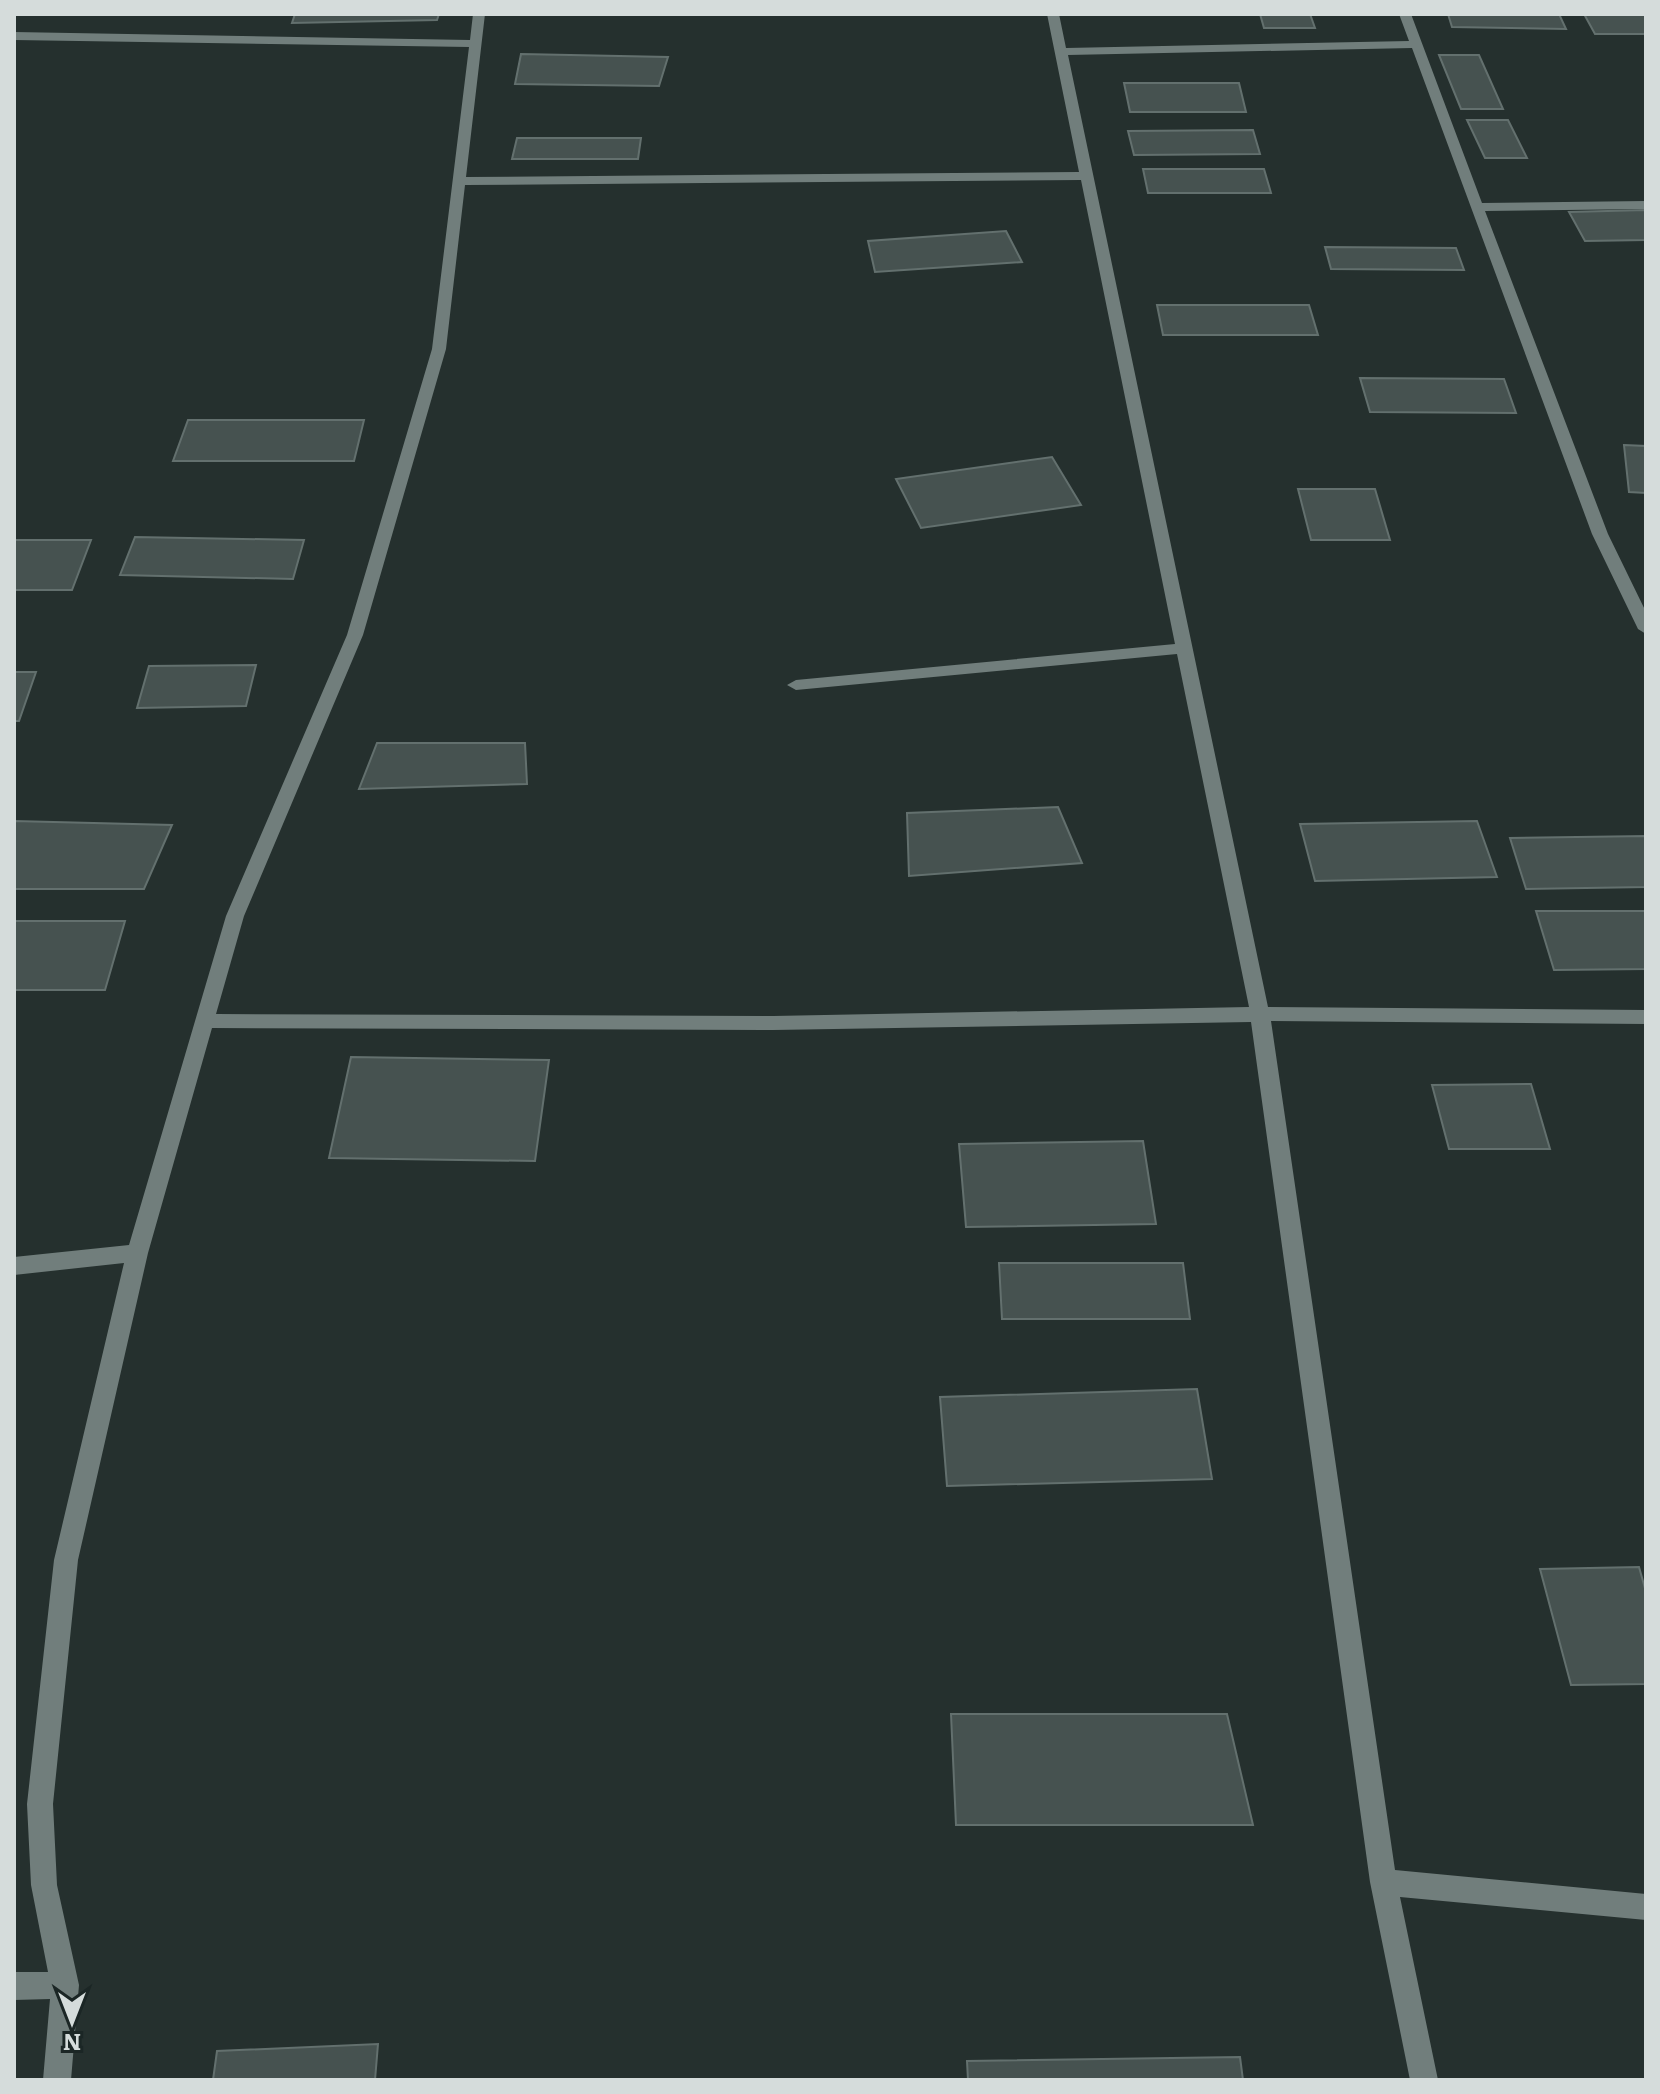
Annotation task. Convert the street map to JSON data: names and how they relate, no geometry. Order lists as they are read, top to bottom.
{
  "north": "bottom"
}
